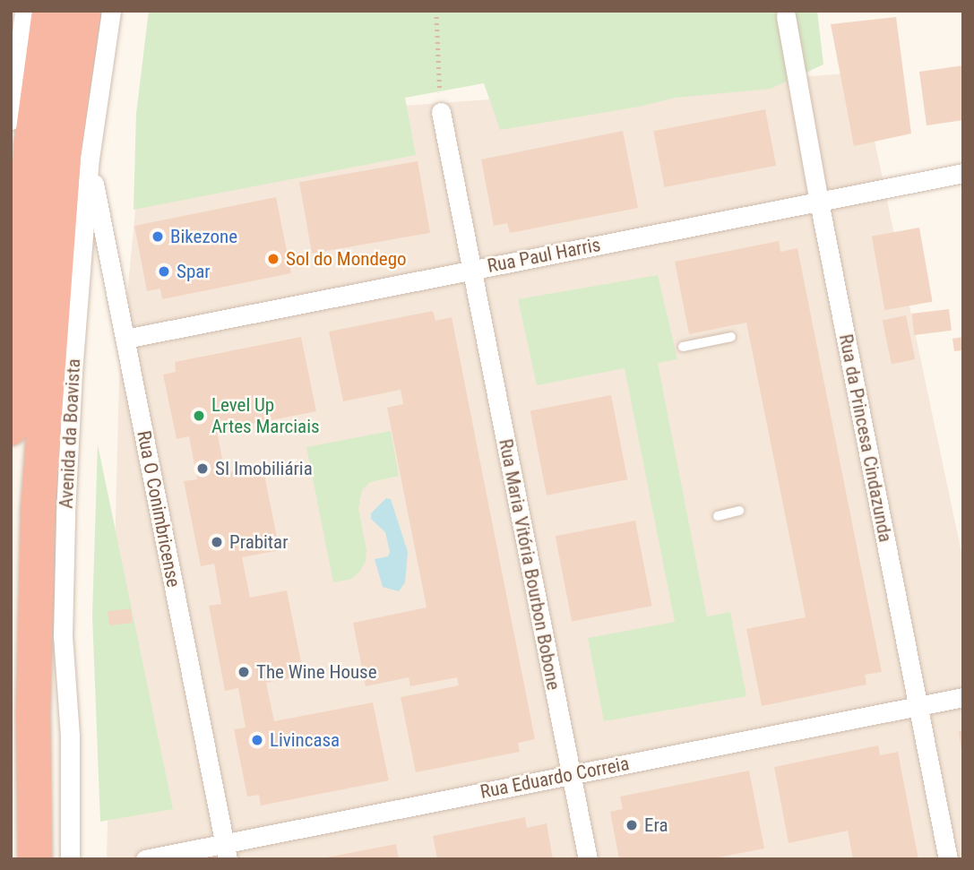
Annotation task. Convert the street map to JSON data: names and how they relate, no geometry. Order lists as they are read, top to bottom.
{
  "streets": {
    "highway": ["Avenida da Boavista"],
    "street": [
      "Rua Paul Harris",
      "Rua da Princesa Cindazunda",
      "Rua O Conimbricense",
      "Rua Maria Vitória Bourbon Bobone",
      "Rua Eduardo Correia"
    ]
  },
  "crossings": [
    ["Rua Paul Harris", "Rua da Princesa Cindazunda"],
    ["Rua Paul Harris", "Rua O Conimbricense"],
    ["Rua Paul Harris", "Rua Maria Vitória Bourbon Bobone"],
    ["Avenida da Boavista", "Rua O Conimbricense"],
    ["Rua da Princesa Cindazunda", "Rua Eduardo Correia"],
    ["Rua O Conimbricense", "Rua Eduardo Correia"],
    ["Rua Maria Vitória Bourbon Bobone", "Rua Eduardo Correia"]
  ],
  "places": [
    "Bikezone",
    "Sol do Mondego",
    "Spar",
    "Level Up Artes Marciais",
    "SI Imobiliária",
    "Prabitar",
    "The Wine House",
    "Livincasa",
    "Era"
  ]
}
